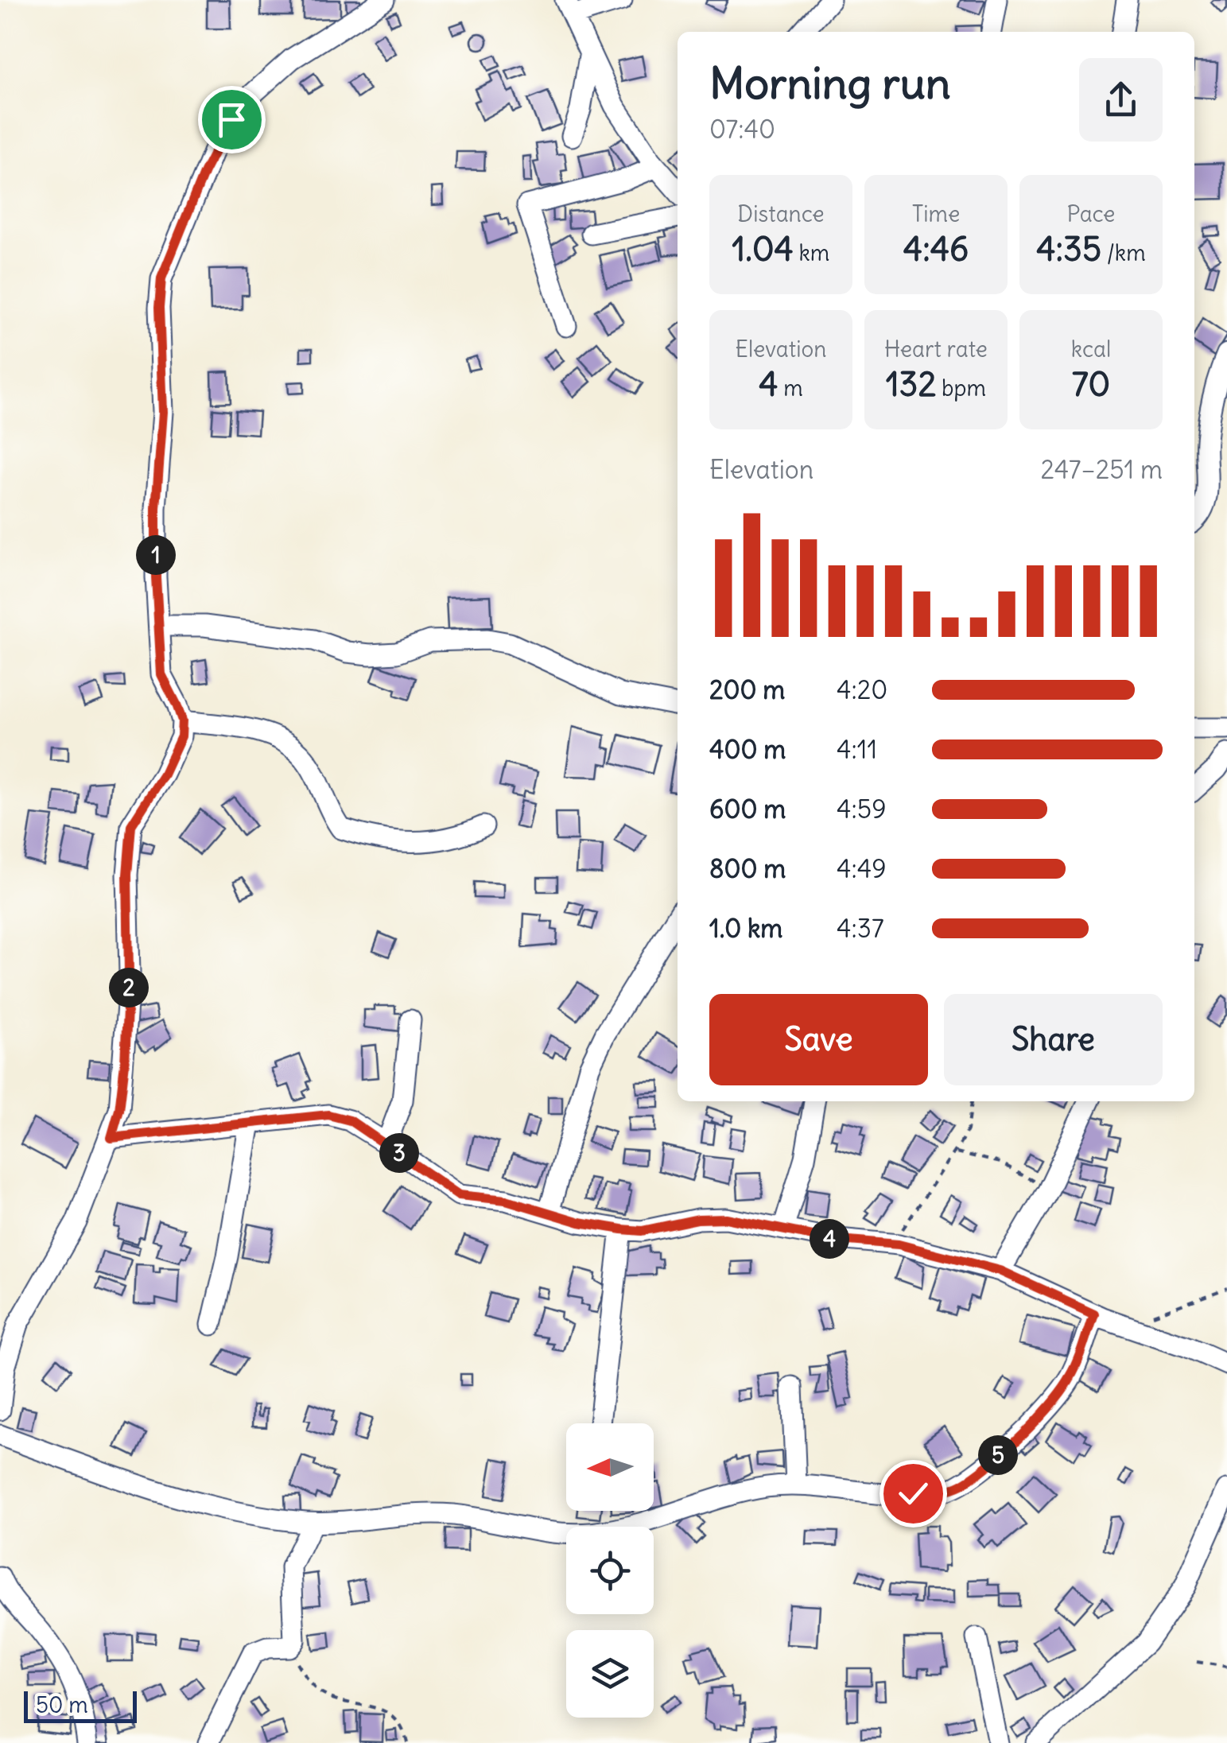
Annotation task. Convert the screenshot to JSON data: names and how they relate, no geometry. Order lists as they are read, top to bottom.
{
  "scale_bar": "50 m",
  "north": "left",
  "page": {
    "heading": ["Morning run", "07:40"],
    "stats": [
      ["Distance", "1.04 km"],
      ["Time", "4:46"],
      ["Pace", "4:35 /km"],
      ["Elevation", "4 m"],
      ["Heart rate", "132 bpm"],
      ["kcal", "70"]
    ],
    "chart": ["Elevation", "247–251 m"],
    "pins": [
      "1",
      "2",
      "3",
      "4",
      "5"
    ],
    "list": [
      {
        "name": "200 m",
        "note": "4:20"
      },
      {
        "name": "400 m",
        "note": "4:11"
      },
      {
        "name": "600 m",
        "note": "4:59"
      },
      {
        "name": "800 m",
        "note": "4:49"
      },
      {
        "name": "1.0 km",
        "note": "4:37"
      }
    ],
    "buttons": ["Save", "Share"],
    "scale": "50 m"
  }
}
